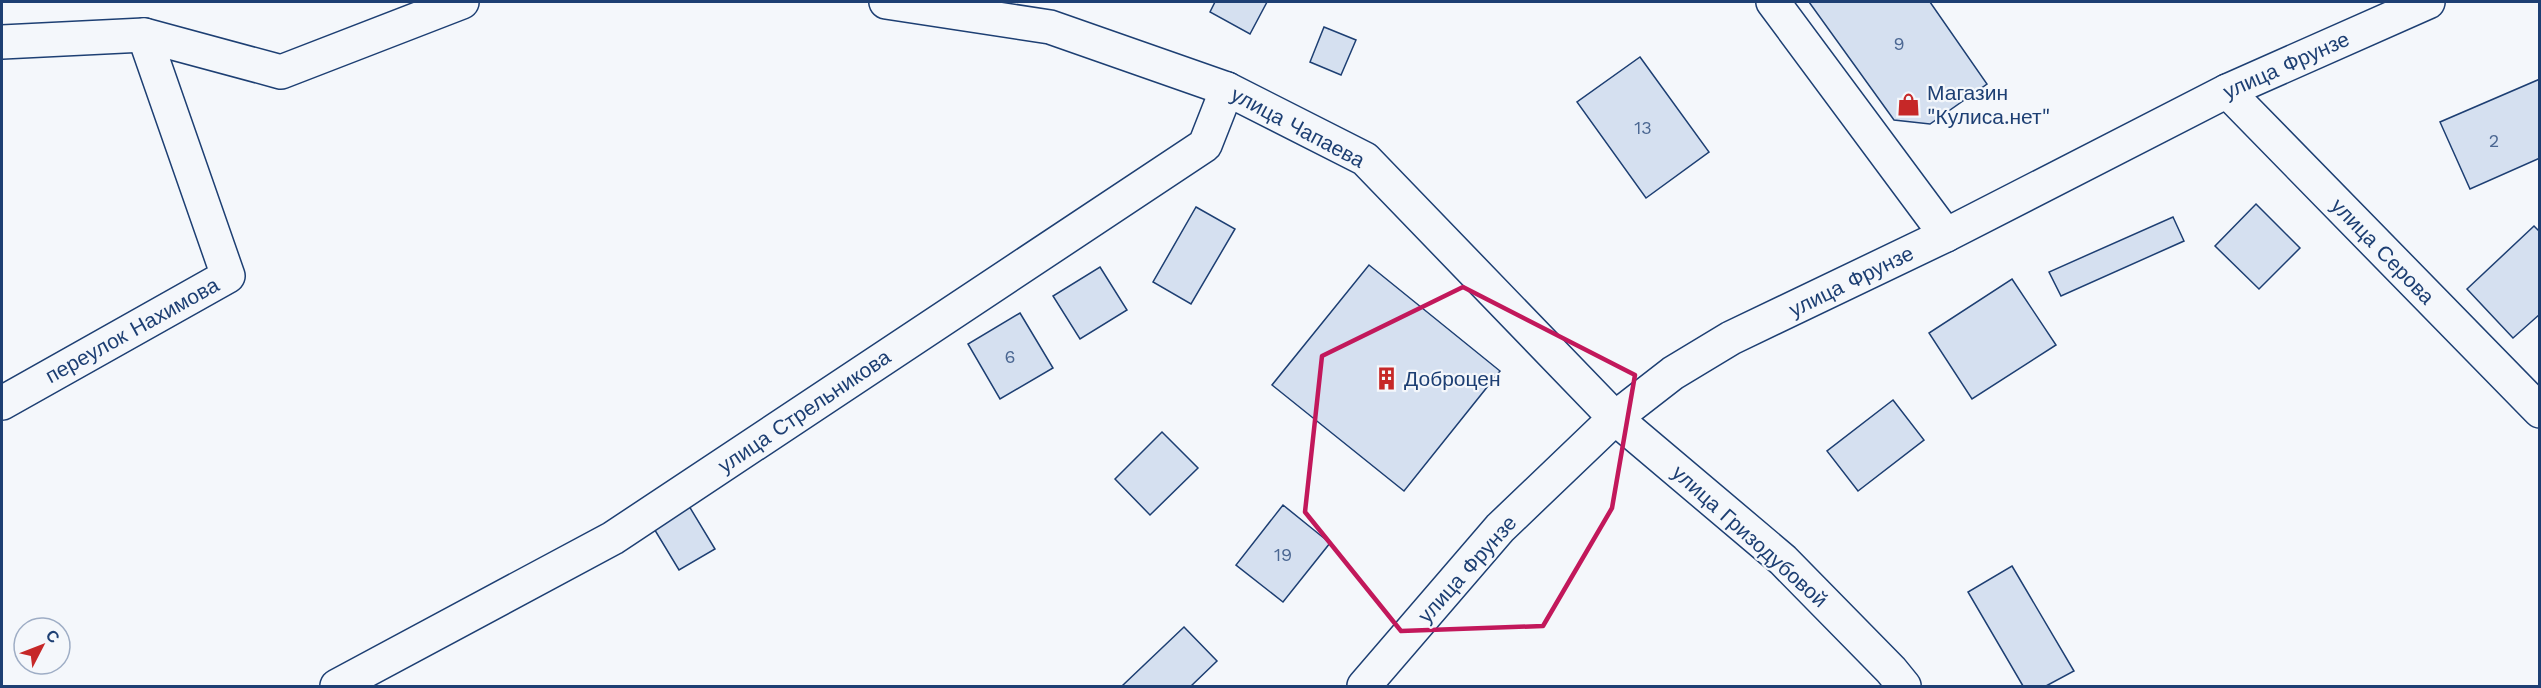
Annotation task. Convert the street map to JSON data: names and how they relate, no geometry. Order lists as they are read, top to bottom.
{
  "streets": {
    "street": [
      "улица Фрунзе",
      "улица Чапаева",
      "улица Серова",
      "переулок Нахимова",
      "улица Стрельникова",
      "улица Гризодубовой"
    ]
  },
  "crossings": [
    ["улица Фрунзе", "улица Чапаева"],
    ["улица Фрунзе", "улица Серова"],
    ["улица Фрунзе", "улица Гризодубовой"],
    ["улица Чапаева", "улица Стрельникова"],
    ["улица Чапаева", "улица Гризодубовой"]
  ],
  "places": {
    "shop": ["Магазин \"Кулиса.нет\""],
    "building": ["Доброцен"]
  },
  "house_numbers": [
    "9",
    "13",
    "2",
    "6",
    "19"
  ],
  "north": "top right"
}
